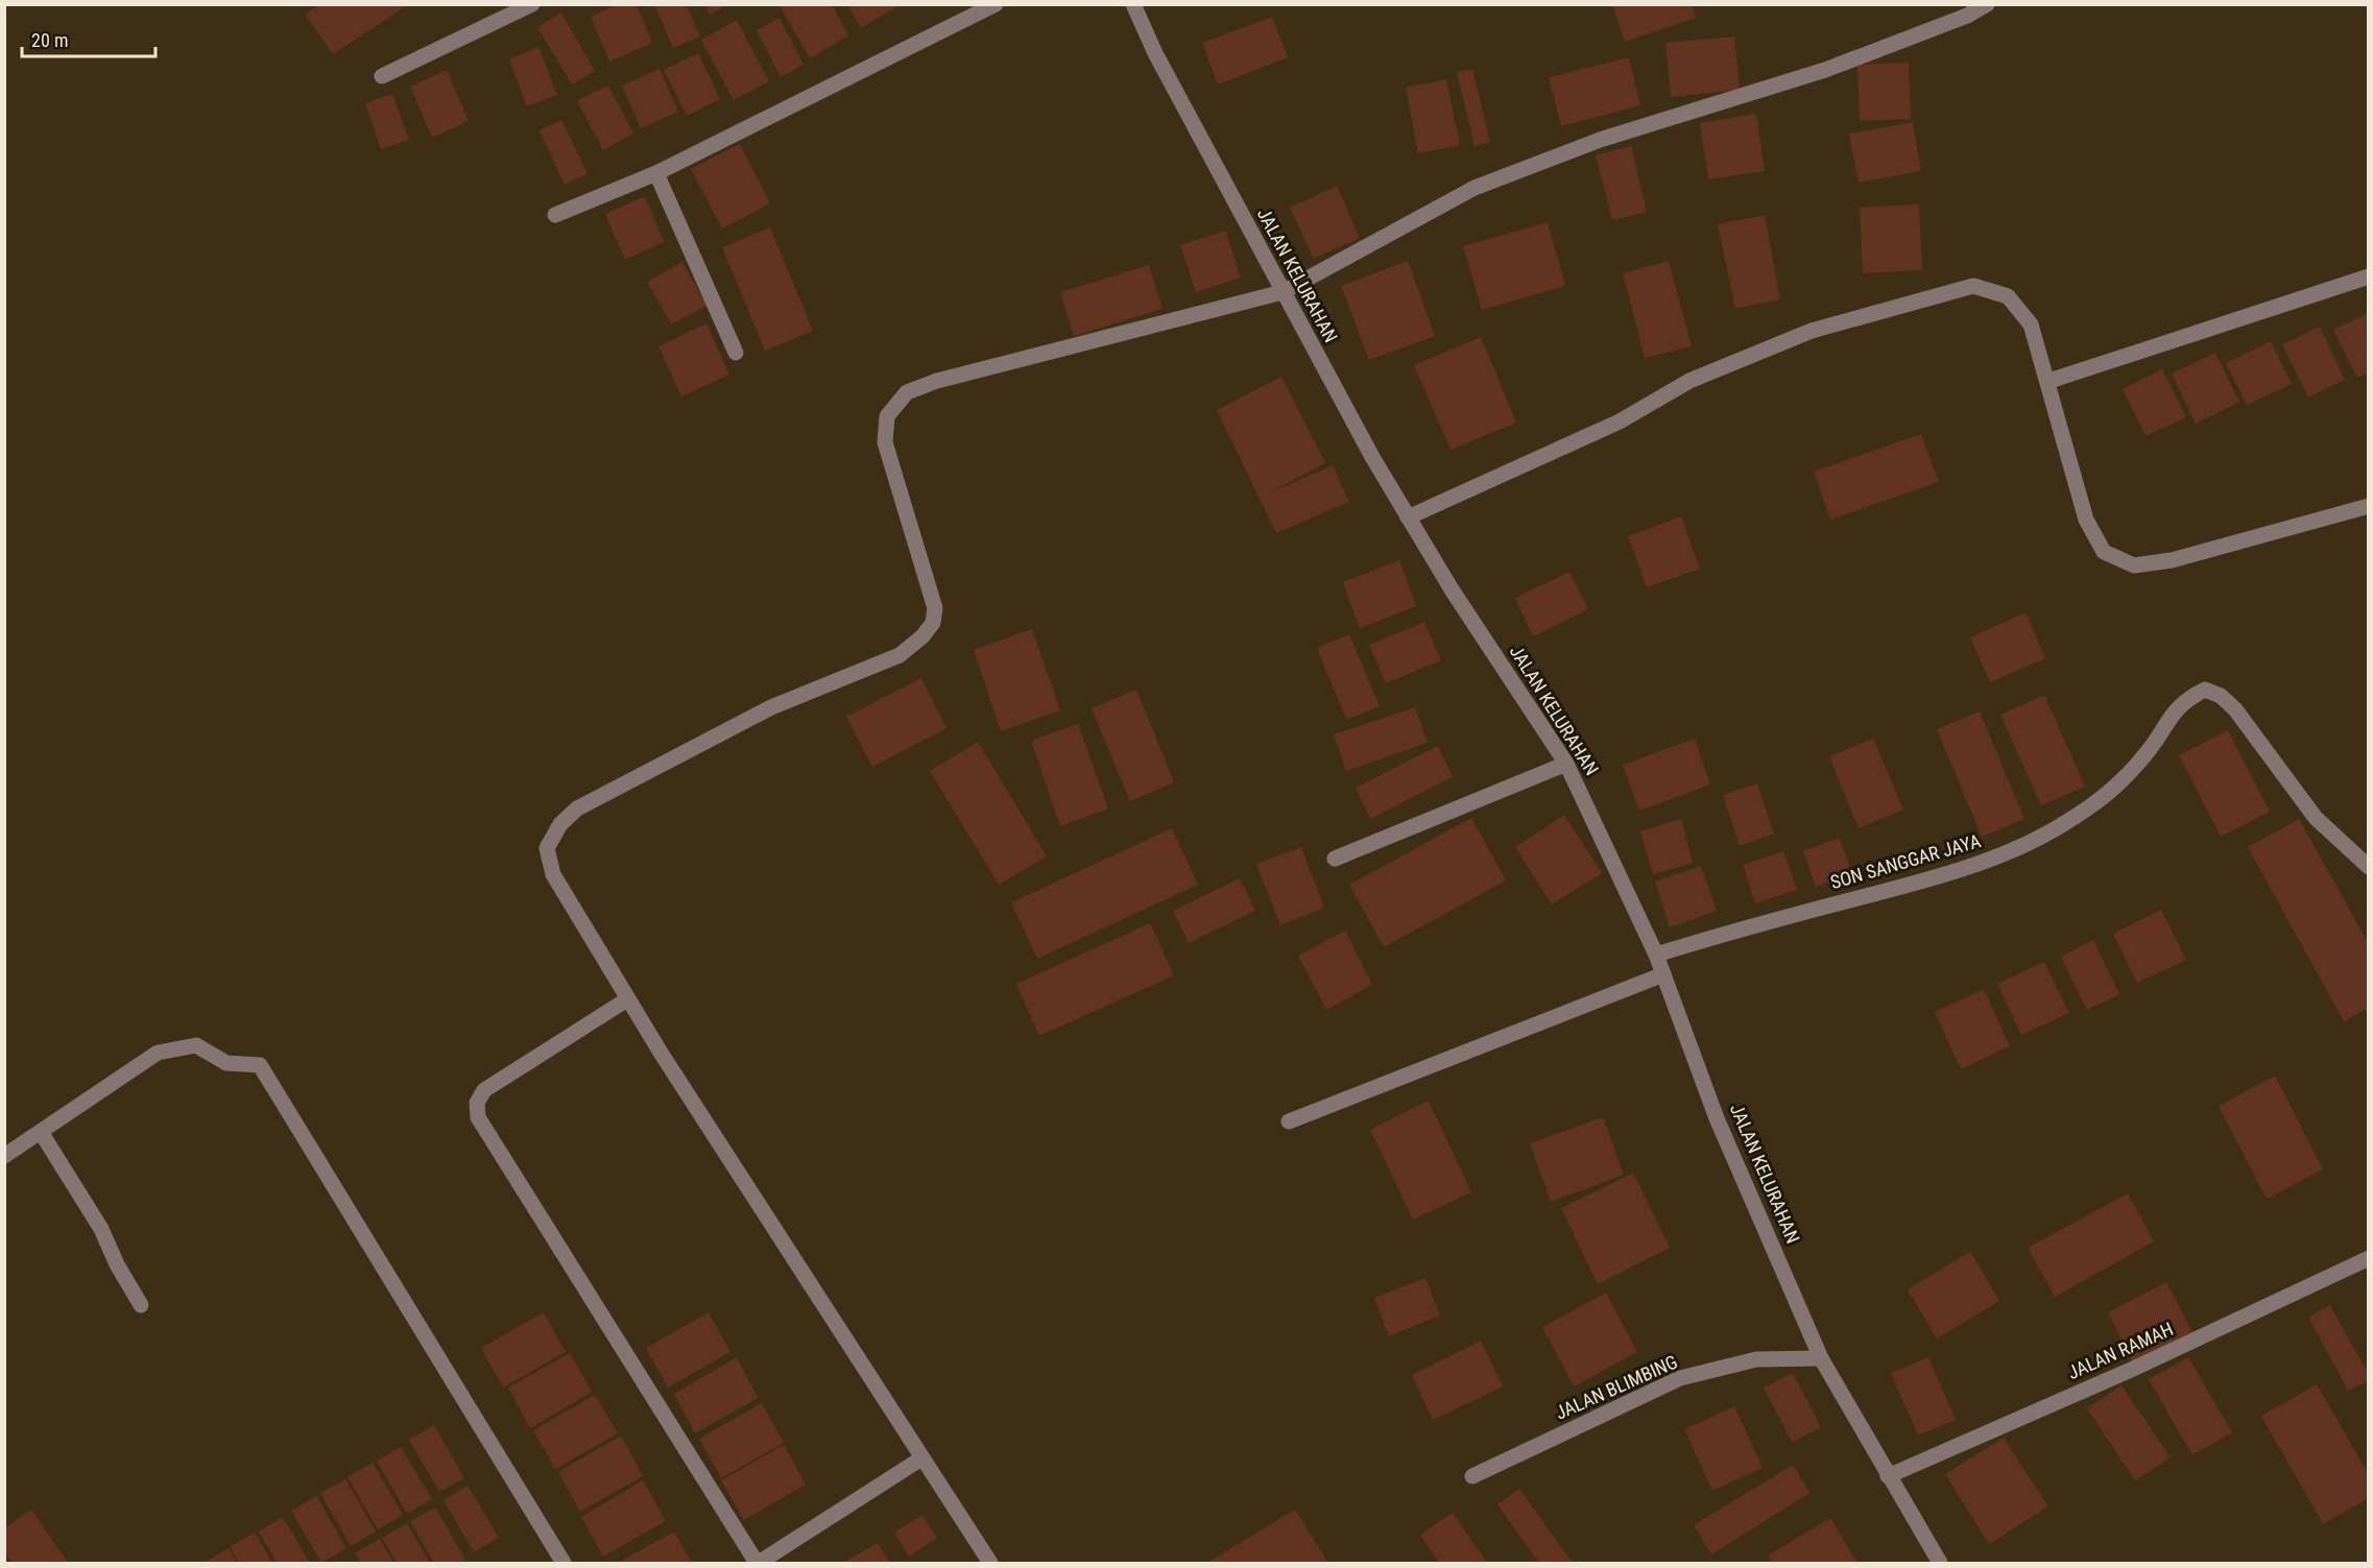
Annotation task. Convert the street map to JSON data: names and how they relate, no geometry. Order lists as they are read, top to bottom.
{
  "streets": {
    "street": [
      "JALAN KELURAHAN",
      "SON SANGGAR JAYA",
      "JALAN RAMAH",
      "JALAN BLIMBING"
    ]
  },
  "crossings": [
    ["JALAN KELURAHAN", "SON SANGGAR JAYA"],
    ["JALAN KELURAHAN", "JALAN RAMAH"],
    ["JALAN KELURAHAN", "JALAN BLIMBING"]
  ],
  "scale_bar": "20 m"
}
